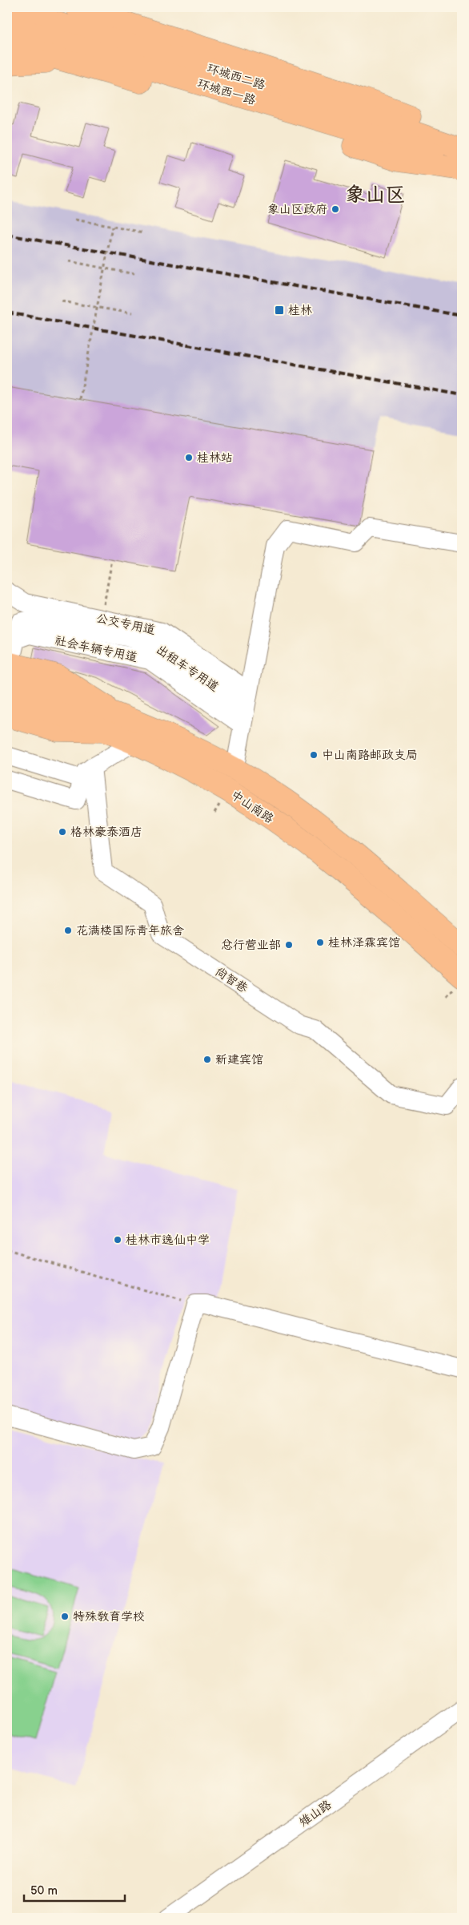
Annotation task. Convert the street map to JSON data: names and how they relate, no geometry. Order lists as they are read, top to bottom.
{
  "streets": {
    "main road": ["环城西二路", "中山南路"],
    "street": [
      "公交专用道",
      "社会车辆专用道",
      "尚智巷",
      "雉山路"
    ]
  },
  "crossings": [
    ["公交专用道", "社会车辆专用道"],
    ["社会车辆专用道", "中山南路"]
  ],
  "districts": ["象山区"],
  "places": {
    "other": [
      "象山区政府",
      "桂林站",
      "中山南路邮政支局",
      "格林豪泰酒店",
      "花满楼国际青年旅舍",
      "桂林泽霖宾馆",
      "总行营业部",
      "新建宾馆",
      "桂林市逸仙中学",
      "特殊教育学校"
    ],
    "transit": ["桂林"]
  },
  "scale_bar": "50 m"
}
